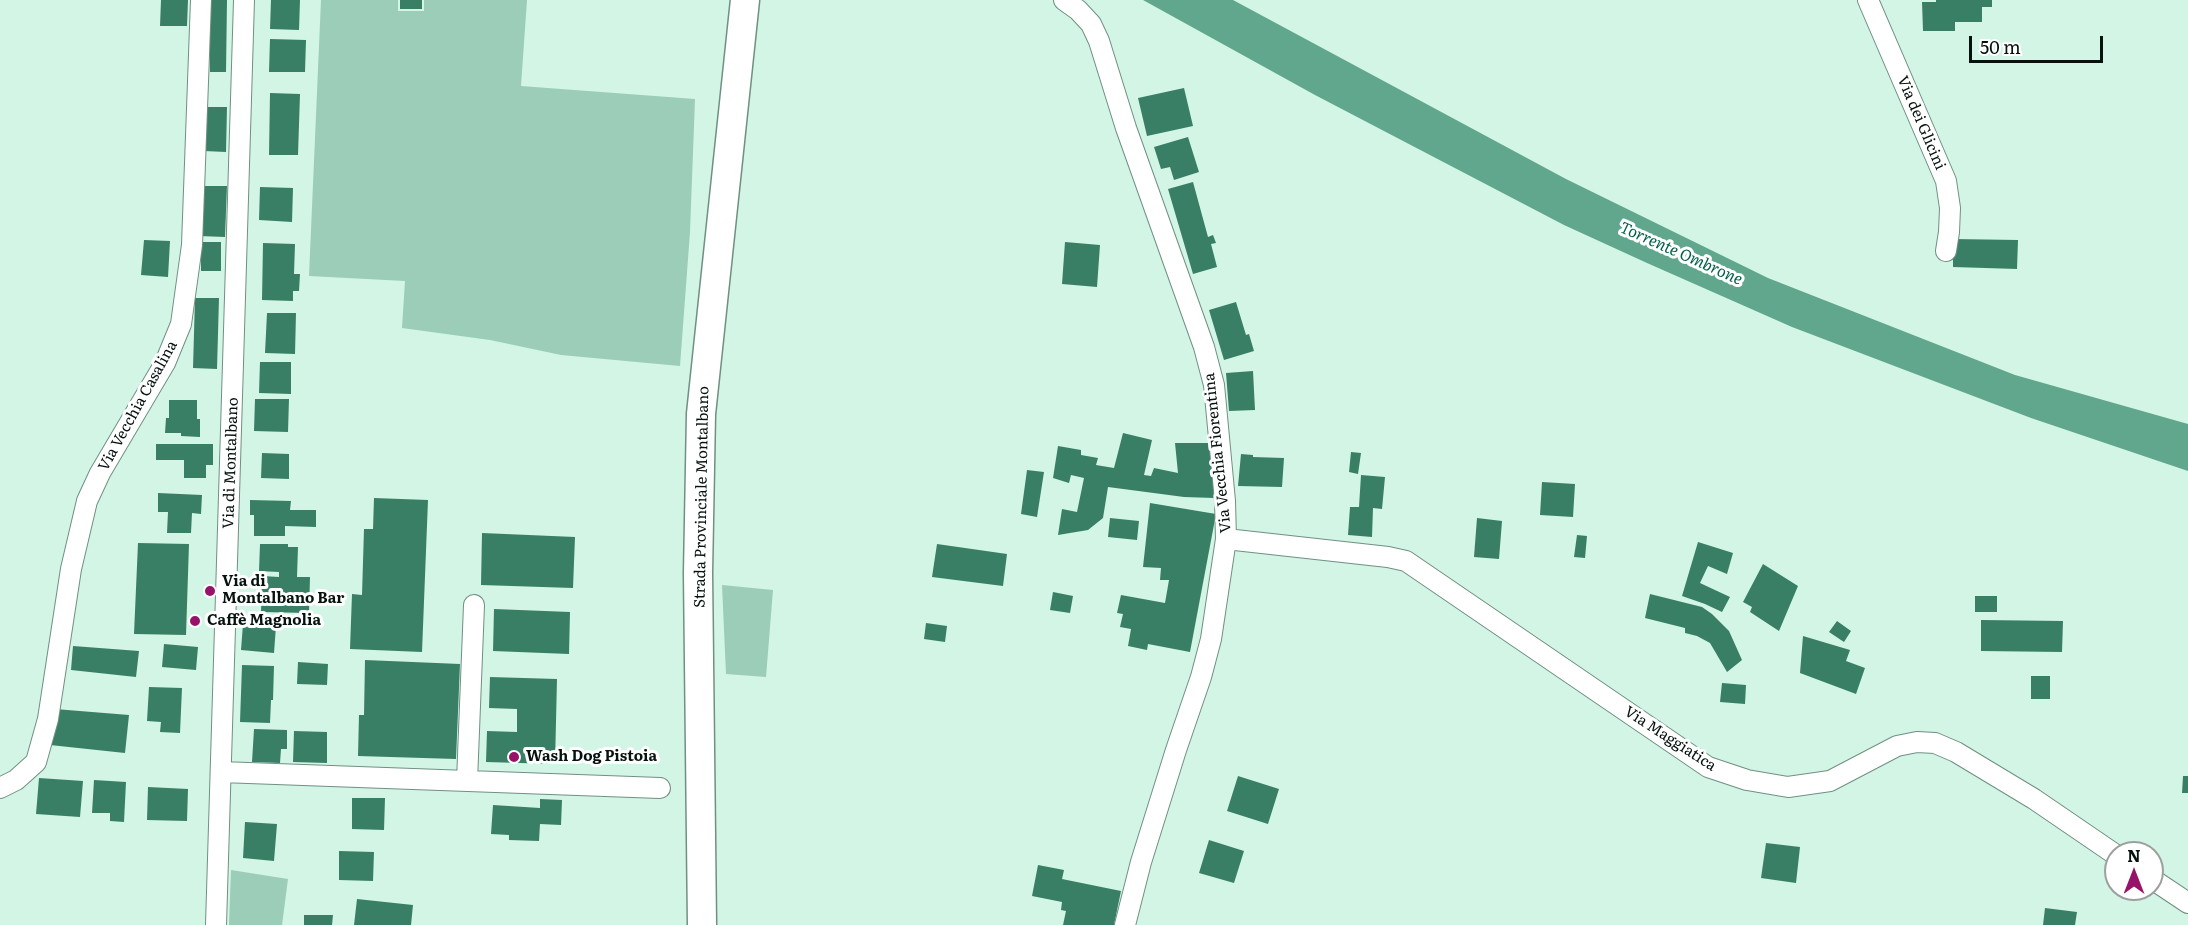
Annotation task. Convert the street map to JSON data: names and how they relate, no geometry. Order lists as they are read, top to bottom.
{
  "streets": {
    "main road": ["Strada Provinciale Montalbano"],
    "street": [
      "Via dei Glicini",
      "Via Vecchia Casalina",
      "Via Vecchia Fiorentina",
      "Via di Montalbano",
      "Via Maggiatica"
    ]
  },
  "crossings": [
    ["Via Vecchia Fiorentina", "Via Maggiatica"]
  ],
  "water": ["Torrente Ombrone"],
  "places": ["Via di Montalbano Bar", "Caffè Magnolia", "Wash Dog Pistoia"],
  "scale_bar": "50 m",
  "north": "top"
}
